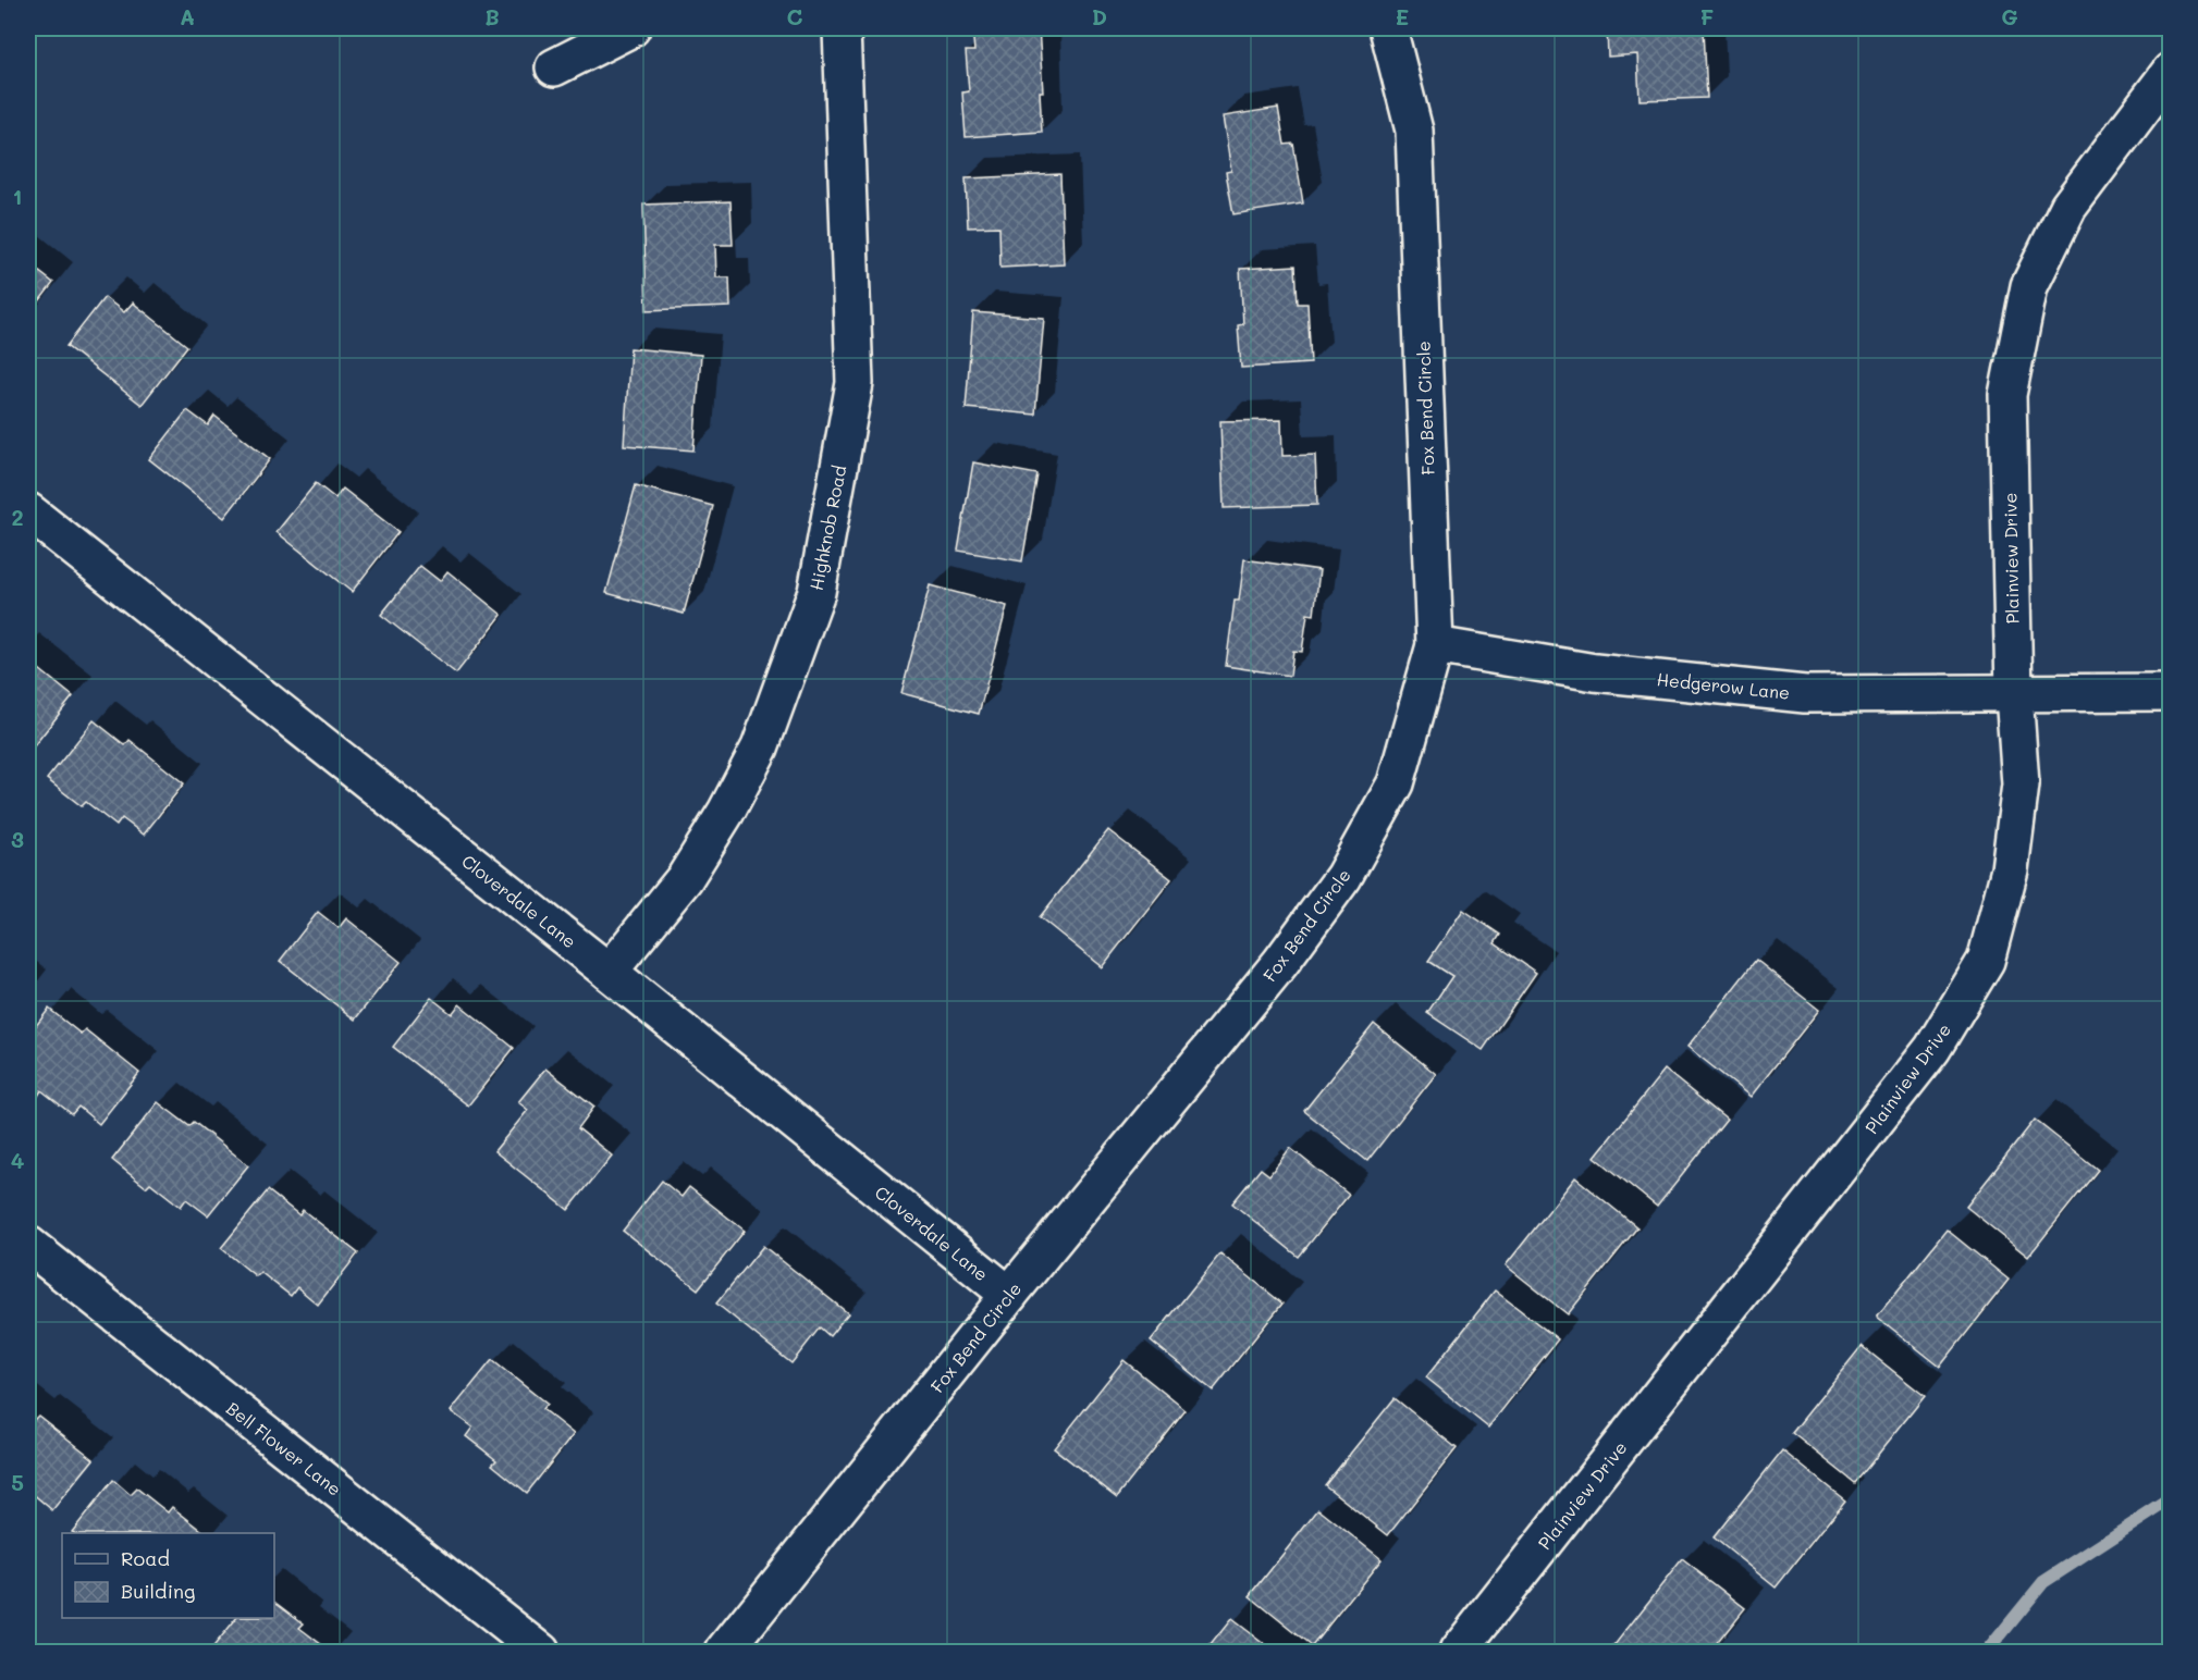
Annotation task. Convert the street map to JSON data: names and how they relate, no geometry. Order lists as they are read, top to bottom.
{
  "streets": {
    "street": [
      "Fox Bend Circle",
      "Highknob Road",
      "Plainview Drive",
      "Hedgerow Lane",
      "Cloverdale Lane",
      "Bell Flower Lane"
    ]
  },
  "crossings": [
    ["Fox Bend Circle", "Hedgerow Lane"],
    ["Fox Bend Circle", "Cloverdale Lane"],
    ["Highknob Road", "Cloverdale Lane"],
    ["Plainview Drive", "Hedgerow Lane"]
  ],
  "legend": ["Road", "Building"],
  "grid": {
    "columns": [
      "A",
      "B",
      "C",
      "D",
      "E",
      "F",
      "G"
    ],
    "rows": [
      "1",
      "2",
      "3",
      "4",
      "5"
    ]
  }
}
